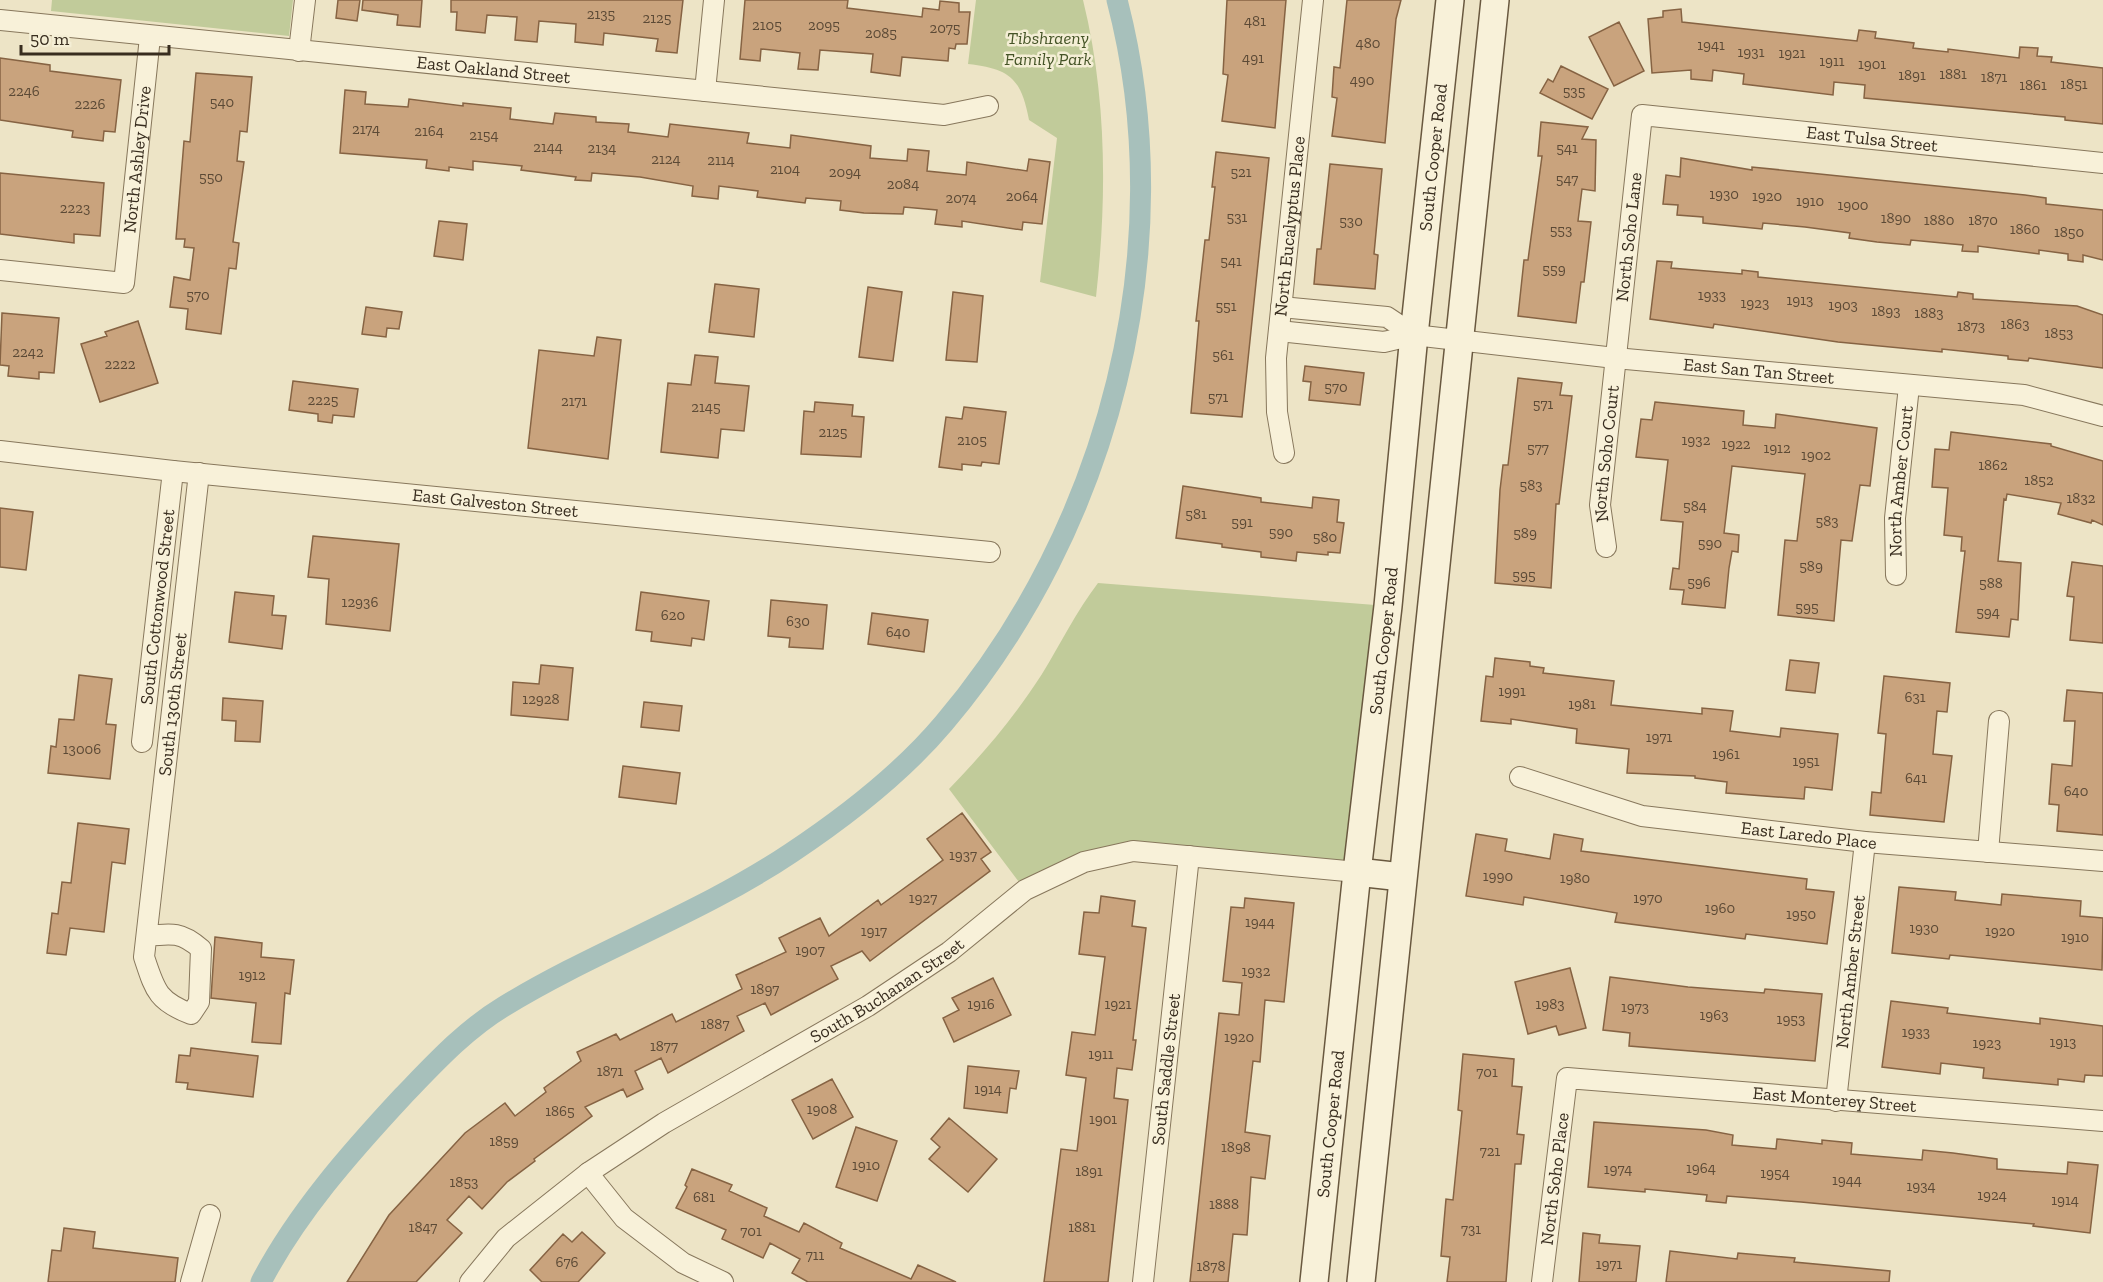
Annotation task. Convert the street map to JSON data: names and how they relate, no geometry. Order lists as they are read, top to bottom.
{
  "streets": {
    "main road": ["South Cooper Road"],
    "street": [
      "East Oakland Street",
      "East Tulsa Street",
      "North Ashley Drive",
      "North Eucalyptus Place",
      "North Soho Lane",
      "East San Tan Street",
      "North Soho Court",
      "North Amber Court",
      "East Galveston Street",
      "South Cottonwood Street",
      "South 130th Street",
      "East Laredo Place",
      "North Amber Street",
      "South Buchanan Street",
      "South Saddle Street",
      "East Monterey Street",
      "North Soho Place"
    ]
  },
  "crossings": [
    ["East Oakland Street", "North Ashley Drive"],
    ["East Tulsa Street", "North Soho Lane"],
    ["South Cooper Road", "East San Tan Street"],
    ["South Cooper Road", "South Buchanan Street"],
    ["North Eucalyptus Place", "East San Tan Street"],
    ["North Soho Lane", "East San Tan Street"],
    ["North Soho Lane", "North Soho Court"],
    ["East San Tan Street", "North Soho Court"],
    ["East San Tan Street", "North Amber Court"],
    ["East Galveston Street", "South Cottonwood Street"],
    ["East Galveston Street", "South 130th Street"],
    ["East Laredo Place", "North Amber Street"],
    ["North Amber Street", "East Monterey Street"],
    ["South Buchanan Street", "South Saddle Street"],
    ["East Monterey Street", "North Soho Place"]
  ],
  "parks": ["Tibshraeny Family Park"],
  "house_numbers": [
    "2135",
    "2125",
    "481",
    "2105",
    "2095",
    "2075",
    "2085",
    "480",
    "1941",
    "1931",
    "1921",
    "491",
    "1911",
    "1901",
    "1881",
    "1891",
    "1871",
    "490",
    "1851",
    "1861",
    "2246",
    "535",
    "540",
    "2226",
    "2174",
    "2164",
    "2154",
    "2144",
    "2134",
    "541",
    "2124",
    "2114",
    "2104",
    "2094",
    "521",
    "550",
    "547",
    "2084",
    "1930",
    "2064",
    "1920",
    "2074",
    "1910",
    "1900",
    "2223",
    "531",
    "1890",
    "1880",
    "1870",
    "530",
    "1860",
    "553",
    "1850",
    "541",
    "559",
    "570",
    "1933",
    "1913",
    "1923",
    "1903",
    "551",
    "1893",
    "1883",
    "1863",
    "1873",
    "1853",
    "2242",
    "561",
    "2222",
    "570",
    "571",
    "2225",
    "2171",
    "571",
    "2145",
    "2125",
    "2105",
    "1932",
    "1922",
    "577",
    "1912",
    "1902",
    "1862",
    "1852",
    "583",
    "1832",
    "584",
    "581",
    "583",
    "591",
    "590",
    "589",
    "580",
    "590",
    "589",
    "595",
    "596",
    "588",
    "12936",
    "595",
    "594",
    "620",
    "630",
    "640",
    "1991",
    "631",
    "12928",
    "1981",
    "1971",
    "13006",
    "1961",
    "1951",
    "641",
    "640",
    "1937",
    "1990",
    "1980",
    "1927",
    "1970",
    "1960",
    "1950",
    "1944",
    "1930",
    "1917",
    "1920",
    "1910",
    "1907",
    "1932",
    "1912",
    "1897",
    "1916",
    "1921",
    "1983",
    "1973",
    "1963",
    "1953",
    "1887",
    "1933",
    "1920",
    "1913",
    "1923",
    "1877",
    "1911",
    "1871",
    "701",
    "1914",
    "1908",
    "1865",
    "1901",
    "1859",
    "1898",
    "721",
    "1910",
    "1964",
    "1974",
    "1891",
    "1954",
    "1944",
    "1853",
    "1934",
    "1924",
    "681",
    "1914",
    "1888",
    "1847",
    "1881",
    "731",
    "701",
    "711",
    "676",
    "1971",
    "1878"
  ],
  "scale_bar": "50 m"
}
